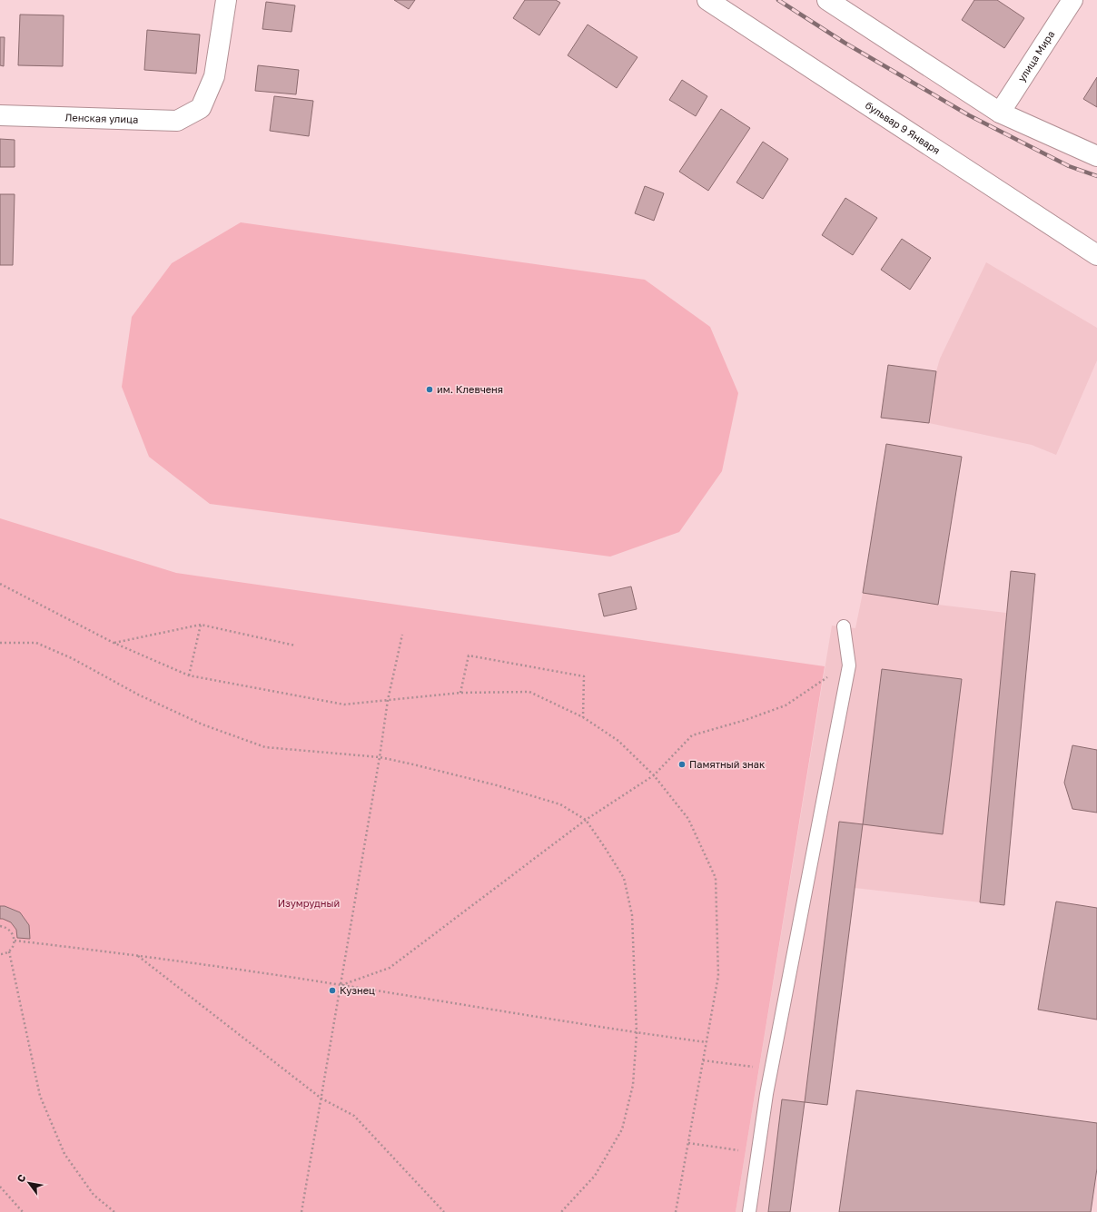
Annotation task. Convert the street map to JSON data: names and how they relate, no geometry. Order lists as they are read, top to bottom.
{
  "streets": {
    "street": ["улица Мира", "Ленская улица", "бульвар 9 Января"]
  },
  "parks": ["Изумрудный"],
  "places": ["им. Клевченя", "Памятный знак", "Кузнец"],
  "north": "top left"
}
